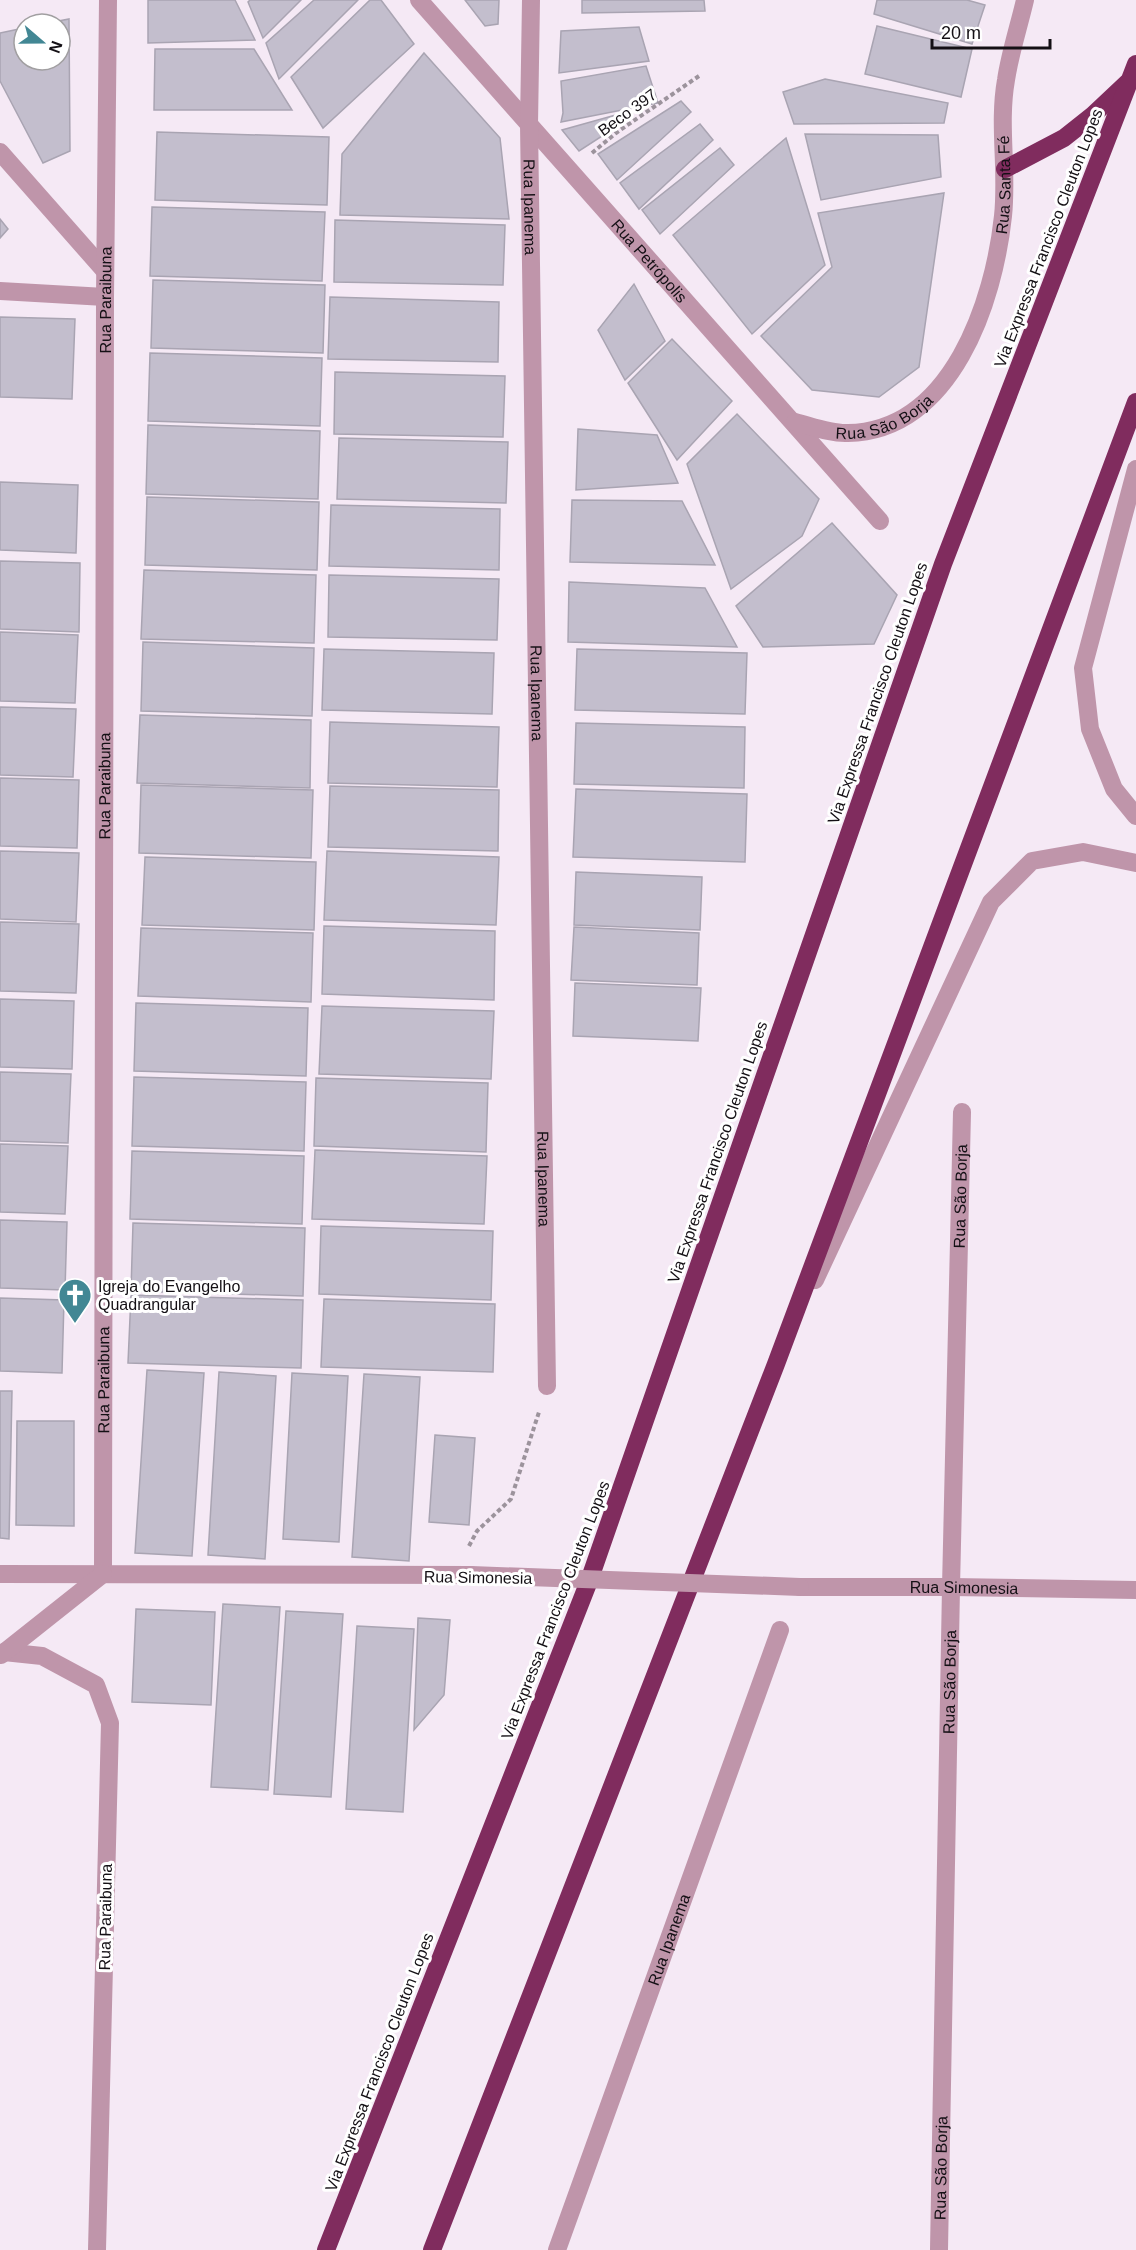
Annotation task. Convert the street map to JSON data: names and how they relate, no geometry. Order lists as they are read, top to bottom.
{
  "streets": {
    "highway": ["Via Expressa Francisco Cleuton Lopes"],
    "street": [
      "Rua Santa Fé",
      "Rua Ipanema",
      "Rua Petrópolis",
      "Rua Paraibuna",
      "Rua São Borja",
      "Rua Simonesia"
    ],
    "path": ["Beco 397"]
  },
  "crossings": [
    ["Beco 397", "Rua Petrópolis"],
    ["Rua Santa Fé", "Rua São Borja"],
    ["Rua Ipanema", "Rua Petrópolis"],
    ["Rua Petrópolis", "Rua São Borja"],
    ["Rua Paraibuna", "Rua Simonesia"],
    ["Rua São Borja", "Rua Simonesia"]
  ],
  "places": {
    "church": ["Igreja do Evangelho Quadrangular"]
  },
  "scale_bar": "20 m",
  "north": "right"
}
